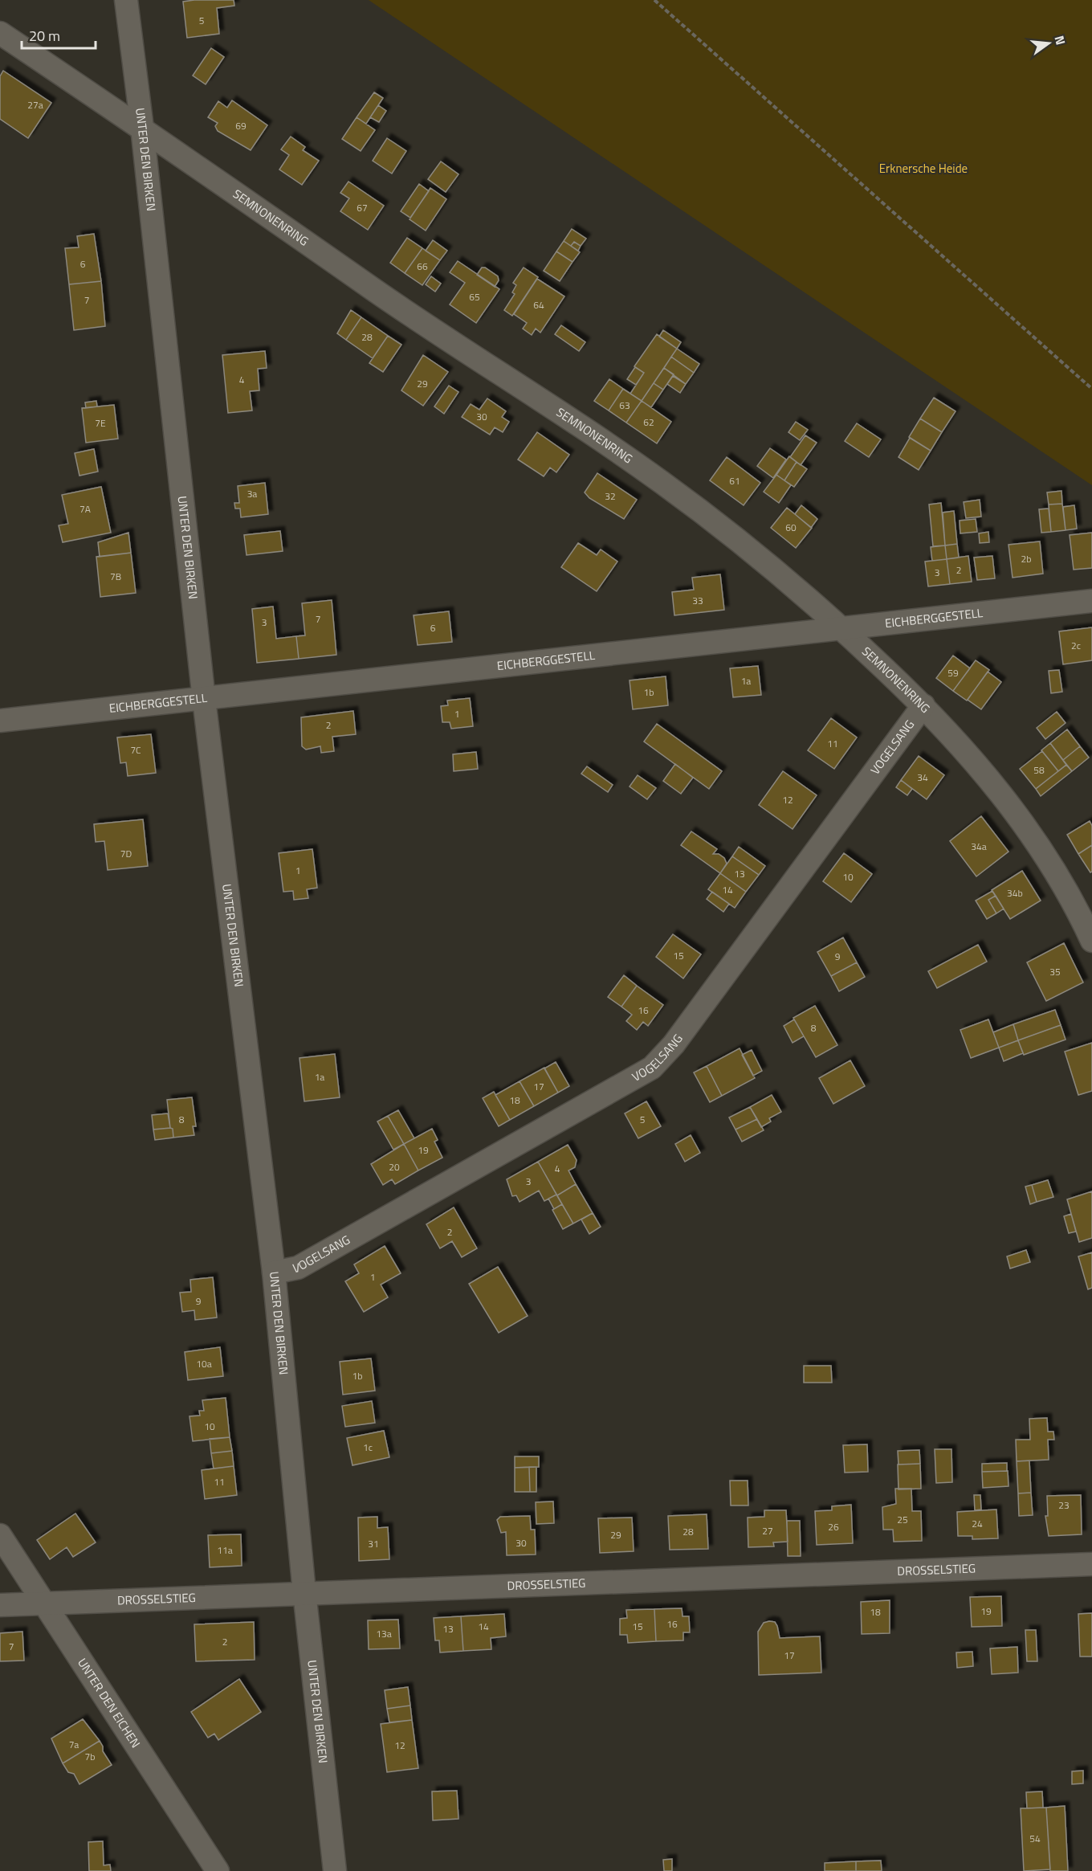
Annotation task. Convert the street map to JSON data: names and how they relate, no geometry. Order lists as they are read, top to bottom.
{
  "streets": {
    "street": [
      "UNTER DEN BIRKEN",
      "SEMNONENRING",
      "EICHBERGGESTELL",
      "VOGELSANG",
      "DROSSELSTIEG",
      "UNTER DEN EICHEN"
    ]
  },
  "crossings": [
    ["UNTER DEN BIRKEN", "SEMNONENRING"],
    ["UNTER DEN BIRKEN", "EICHBERGGESTELL"],
    ["UNTER DEN BIRKEN", "VOGELSANG"],
    ["UNTER DEN BIRKEN", "DROSSELSTIEG"],
    ["SEMNONENRING", "EICHBERGGESTELL"],
    ["SEMNONENRING", "VOGELSANG"],
    ["DROSSELSTIEG", "UNTER DEN EICHEN"]
  ],
  "parks": ["Erknersche Heide"],
  "house_numbers": [
    "5",
    "27a",
    "69",
    "67",
    "6",
    "66",
    "65",
    "7",
    "64",
    "28",
    "4",
    "29",
    "63",
    "30",
    "62",
    "7E",
    "61",
    "3a",
    "32",
    "7A",
    "60",
    "2b",
    "2",
    "3",
    "7B",
    "33",
    "7",
    "3",
    "6",
    "2c",
    "59",
    "1a",
    "1b",
    "1",
    "2",
    "11",
    "7C",
    "58",
    "34",
    "12",
    "34a",
    "7D",
    "1",
    "13",
    "10",
    "14",
    "34b",
    "15",
    "9",
    "35",
    "16",
    "8",
    "1a",
    "17",
    "18",
    "8",
    "5",
    "19",
    "20",
    "4",
    "3",
    "2",
    "1",
    "9",
    "10a",
    "1b",
    "10",
    "1c",
    "11",
    "23",
    "25",
    "24",
    "26",
    "27",
    "28",
    "29",
    "30",
    "31",
    "11a",
    "19",
    "18",
    "16",
    "14",
    "15",
    "13",
    "13a",
    "2",
    "7",
    "17",
    "7a",
    "12",
    "7b",
    "54"
  ],
  "scale_bar": "20 m",
  "north": "right"
}
